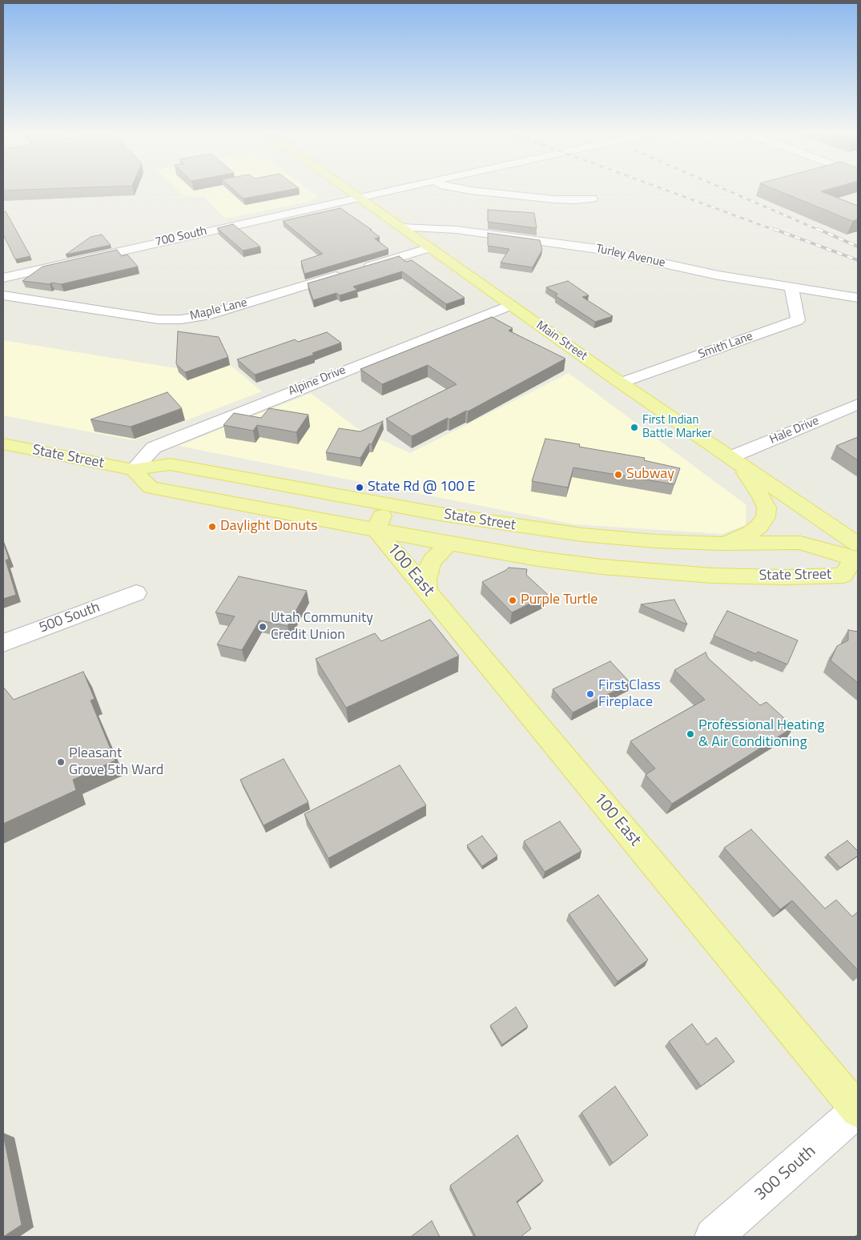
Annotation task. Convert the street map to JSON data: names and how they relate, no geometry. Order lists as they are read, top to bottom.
{
  "streets": {
    "main road": ["Main Street", "State Street", "100 East"],
    "street": [
      "700 South",
      "Turley Avenue",
      "Maple Lane",
      "Smith Lane",
      "Alpine Drive",
      "Hale Drive",
      "500 South",
      "300 South"
    ]
  },
  "crossings": [
    ["700 South", "Main Street"],
    ["Turley Avenue", "Main Street"],
    ["Turley Avenue", "Smith Lane"],
    ["Maple Lane", "Main Street"],
    ["Main Street", "Smith Lane"],
    ["Main Street", "Alpine Drive"],
    ["Main Street", "Hale Drive"],
    ["Main Street", "State Street"],
    ["Alpine Drive", "State Street"],
    ["State Street", "100 East"],
    ["100 East", "300 South"]
  ],
  "places": [
    "First Indian Battle Marker",
    "Subway",
    "State Rd @ 100 E",
    "Daylight Donuts",
    "Purple Turtle",
    "Utah Community Credit Union",
    "First Class Fireplace",
    "Professional Heating & Air Conditioning",
    "Pleasant Grove 5th Ward"
  ]
}
